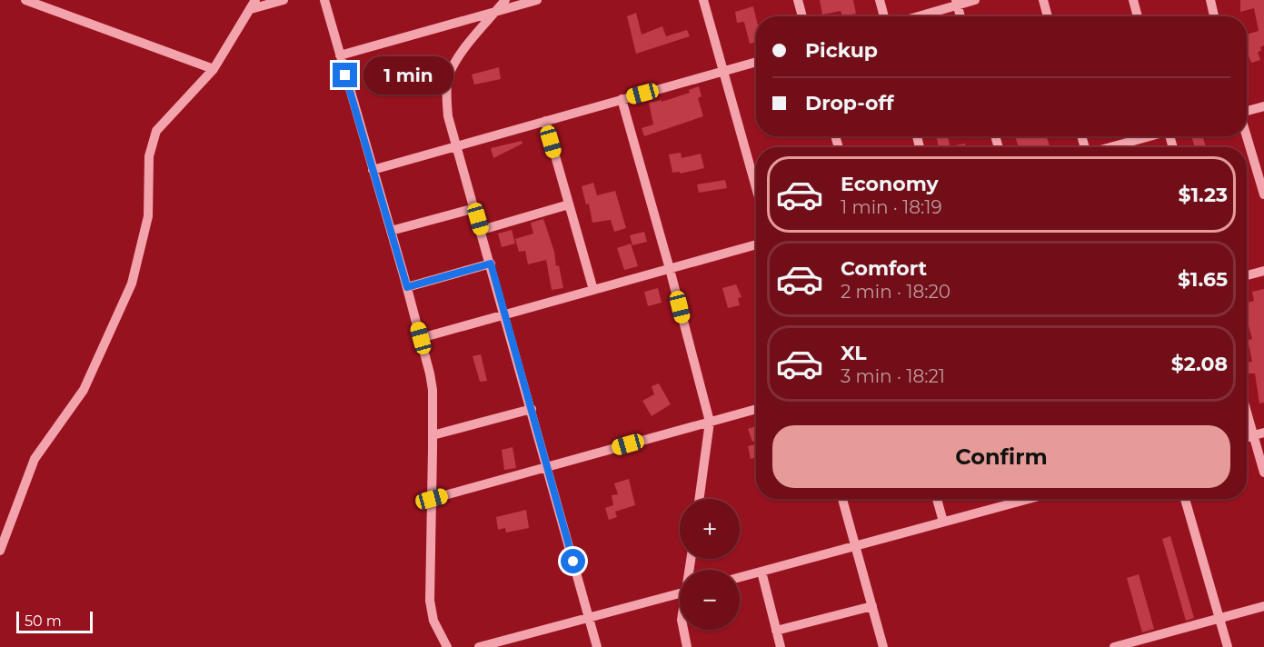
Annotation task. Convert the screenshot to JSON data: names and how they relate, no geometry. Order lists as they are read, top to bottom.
{
  "scale_bar": "50 m",
  "page": {
    "banner": ["Pickup", "Drop-off"],
    "bubble": "1 min",
    "list": [
      {
        "name": "Economy",
        "note": "1 min · 18:19",
        "value": "$1.23"
      },
      {
        "name": "Comfort",
        "note": "2 min · 18:20",
        "value": "$1.65"
      },
      {
        "name": "XL",
        "note": "3 min · 18:21",
        "value": "$2.08"
      }
    ],
    "buttons": "Confirm",
    "map_buttons": ["+", "−"],
    "scale": "50 m"
  }
}
